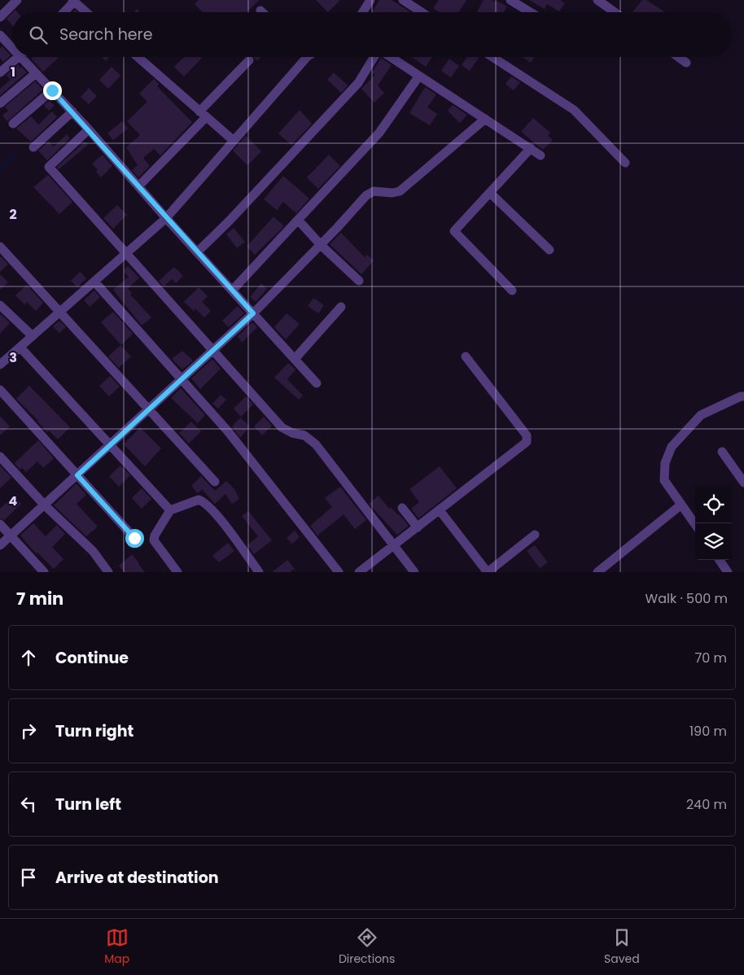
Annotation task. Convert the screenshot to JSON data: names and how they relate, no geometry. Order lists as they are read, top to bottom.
{
  "page": {
    "search": "Search here",
    "heading": ["7 min", "Walk · 500 m"],
    "list": [
      ["Continue", "70 m"],
      ["Turn right", "190 m"],
      ["Turn left", "240 m"],
      "Arrive at destination"
    ],
    "nav": ["Map", "Directions", "Saved"]
  },
  "grid": {
    "rows": [
      "1",
      "2",
      "3",
      "4"
    ]
  }
}
